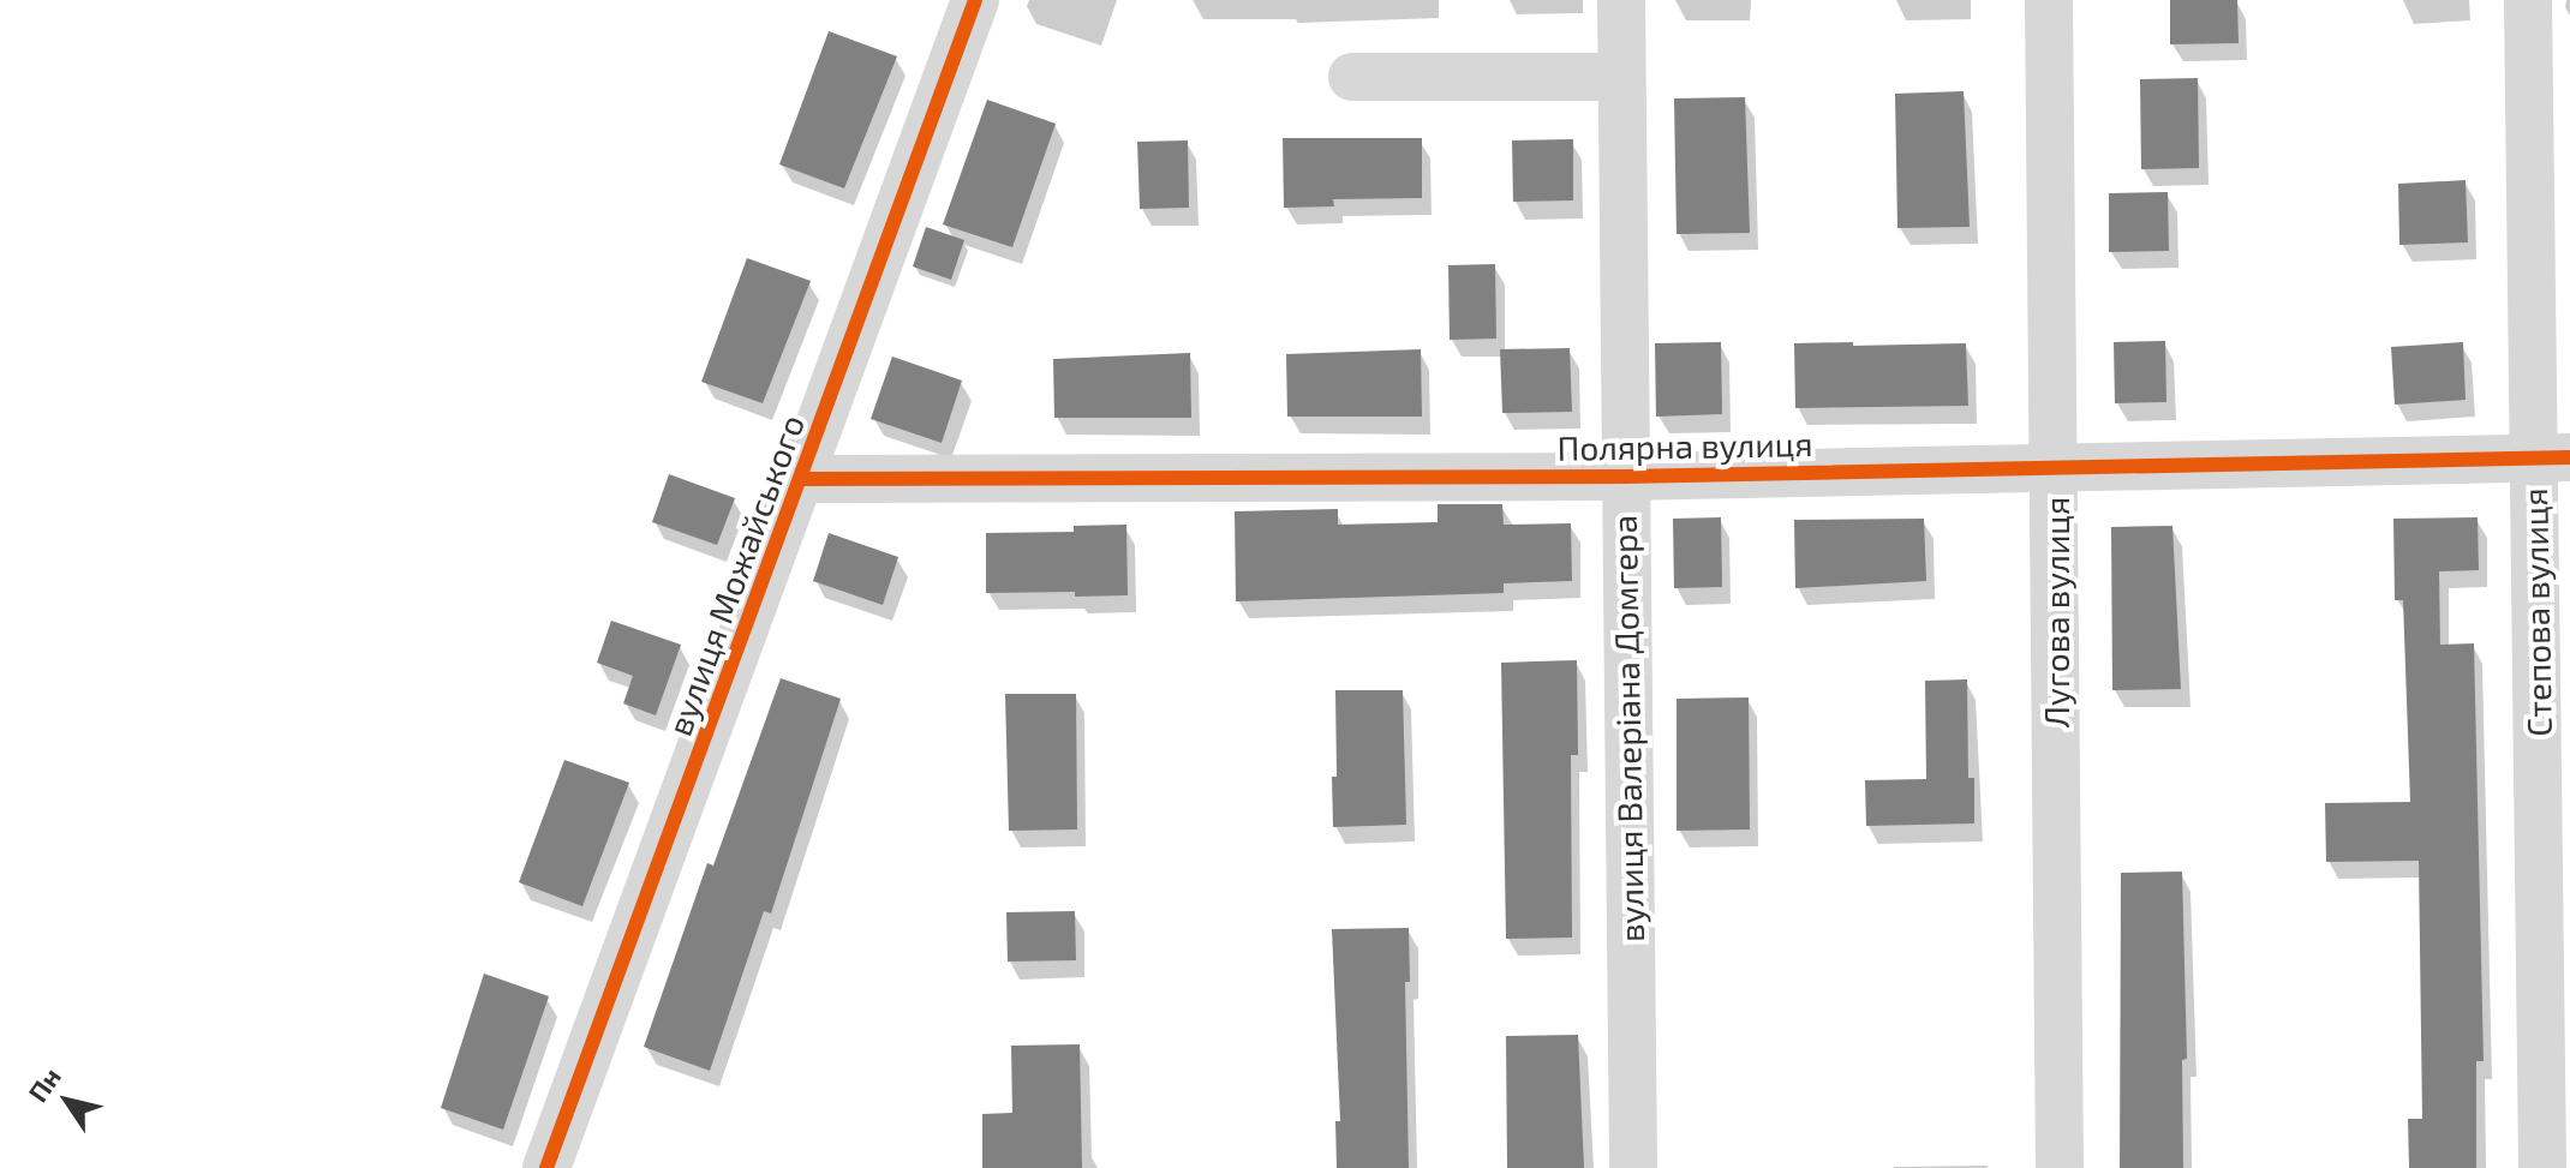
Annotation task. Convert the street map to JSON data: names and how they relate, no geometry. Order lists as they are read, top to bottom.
{
  "streets": {
    "street": [
      "Полярна вулиця",
      "вулиця Можайського",
      "Лугова вулиця",
      "Степова вулиця",
      "вулиця Валеріана Домгера"
    ]
  },
  "crossings": [
    ["Полярна вулиця", "вулиця Можайського"],
    ["Полярна вулиця", "Лугова вулиця"],
    ["Полярна вулиця", "Степова вулиця"],
    ["Полярна вулиця", "вулиця Валеріана Домгера"]
  ],
  "north": "top left"
}
